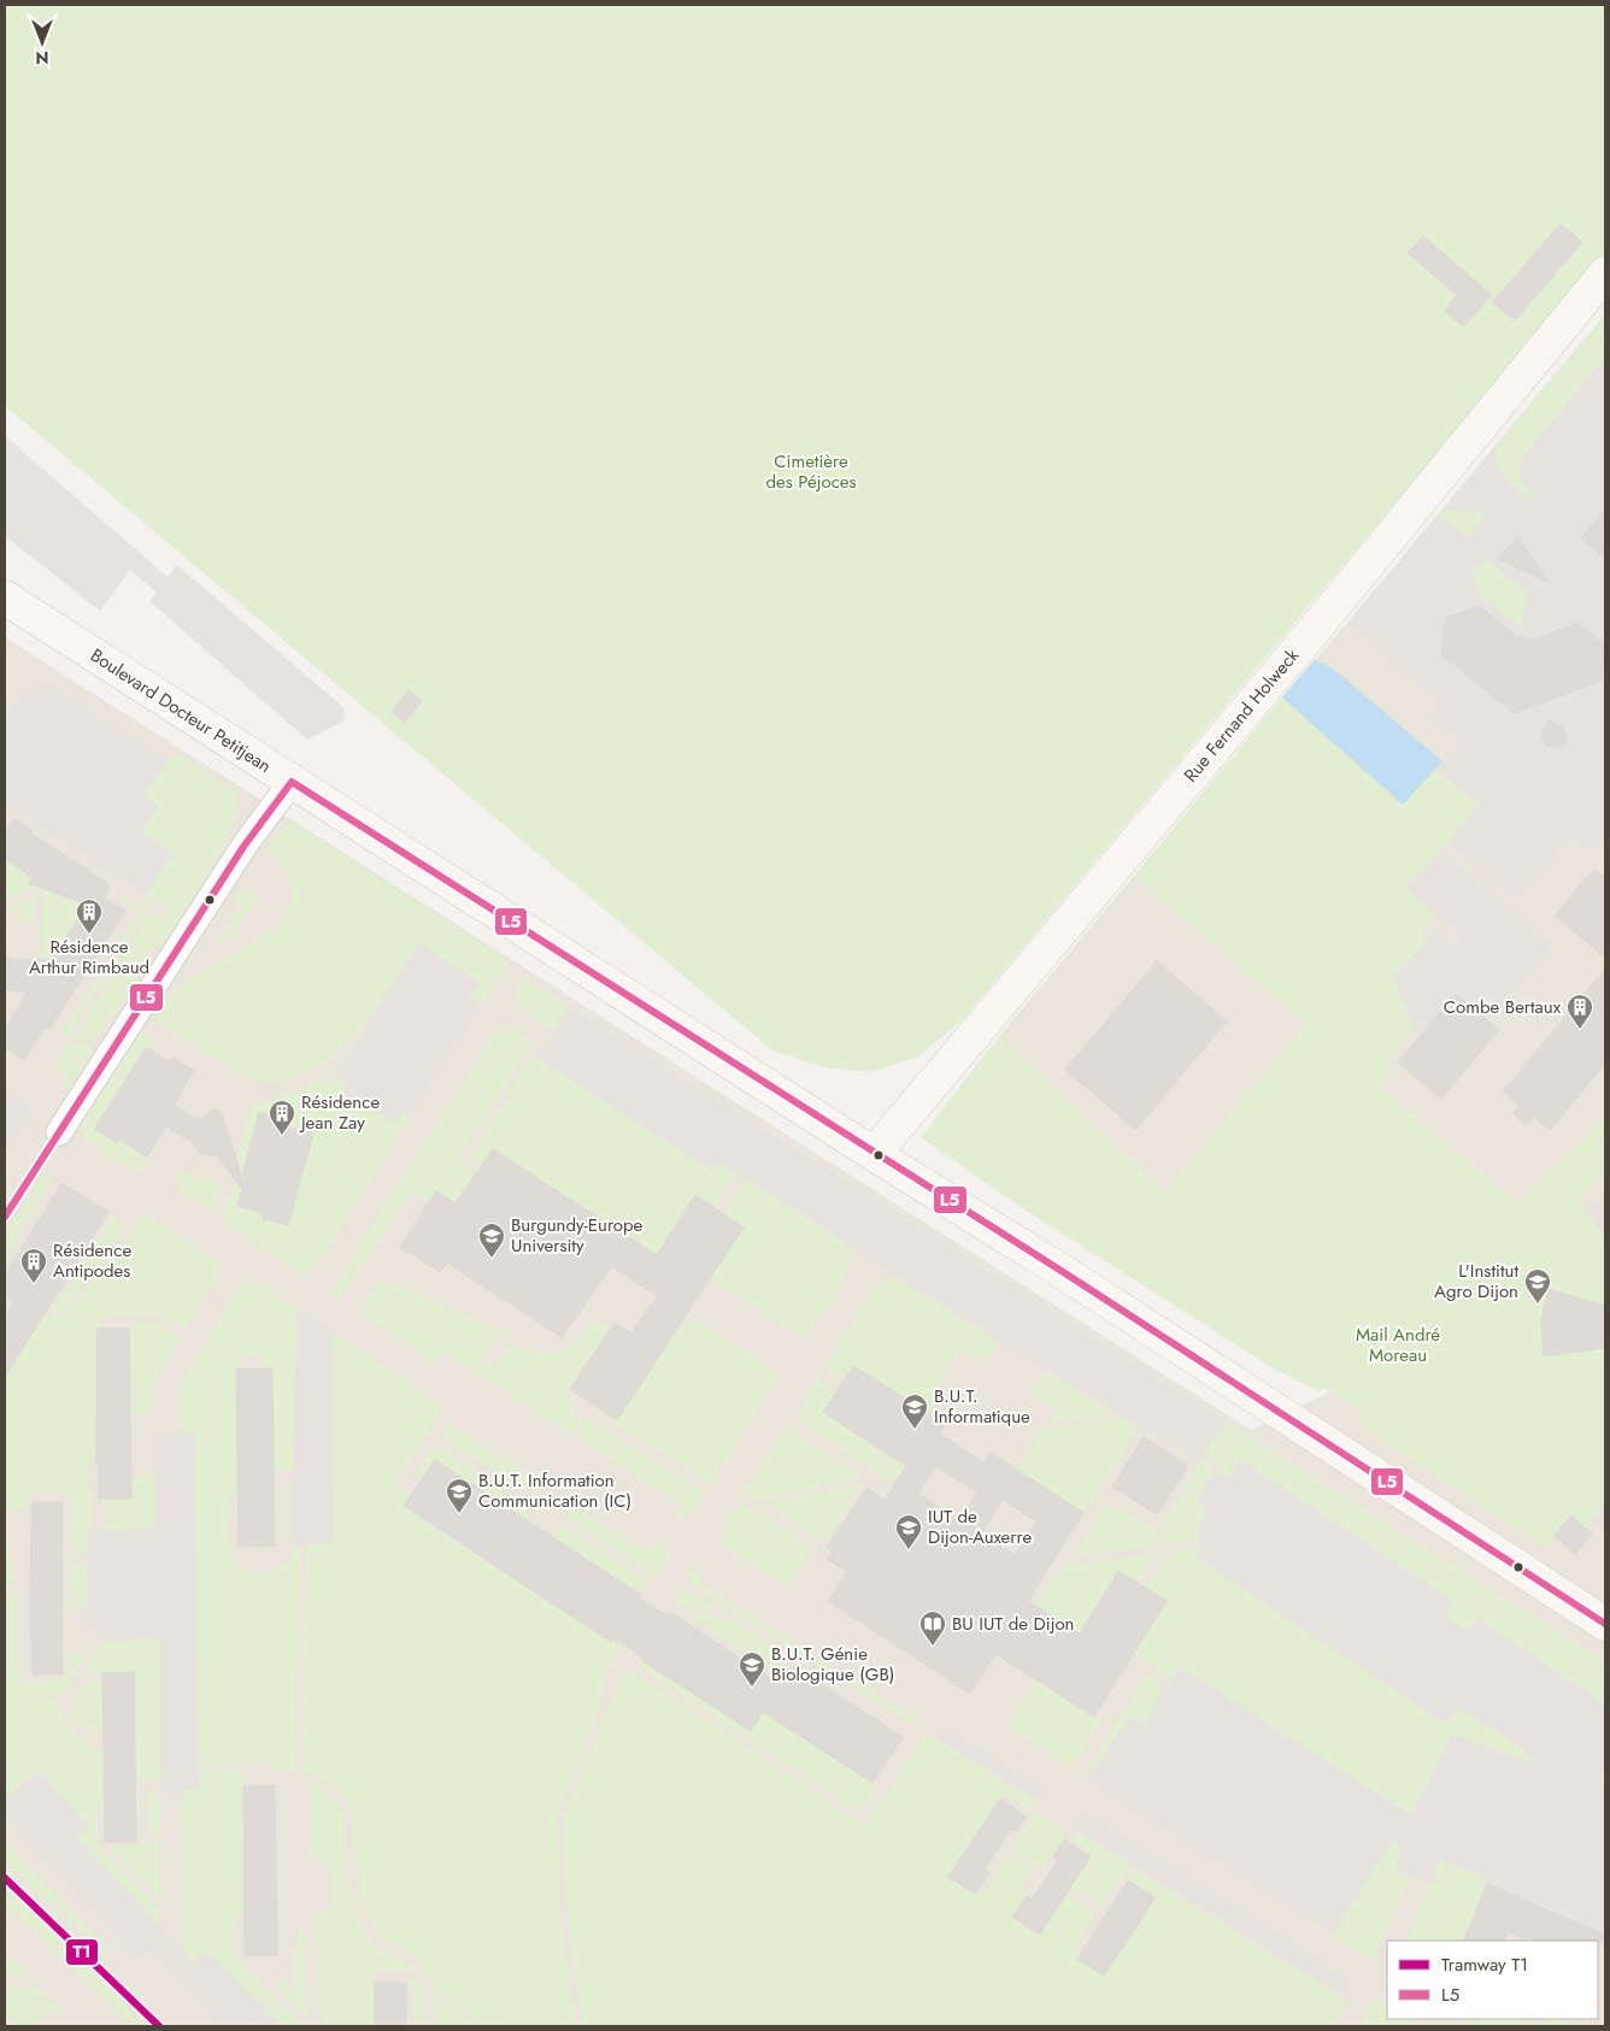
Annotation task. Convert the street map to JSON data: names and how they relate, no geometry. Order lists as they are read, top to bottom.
{
  "streets": {
    "main road": ["Boulevard Docteur Petitjean", "Rue Fernand Holweck"]
  },
  "crossings": [
    ["Boulevard Docteur Petitjean", "Rue Fernand Holweck"]
  ],
  "parks": ["Cimetière des Péjoces", "Mail André Moreau"],
  "places": {
    "building": [
      "Résidence Arthur Rimbaud",
      "Combe Bertaux",
      "Résidence Jean Zay",
      "Résidence Antipodes"
    ],
    "school or university": [
      "Burgundy-Europe University",
      "L'Institut Agro Dijon",
      "B.U.T. Informatique",
      "B.U.T. Information Communication (IC)",
      "IUT de Dijon-Auxerre",
      "B.U.T. Génie Biologique (GB)"
    ],
    "library": ["BU IUT de Dijon"]
  },
  "lines": ["transit line L5", "tram line T1"],
  "legend": ["Tramway T1", "L5"],
  "north": "bottom"
}
